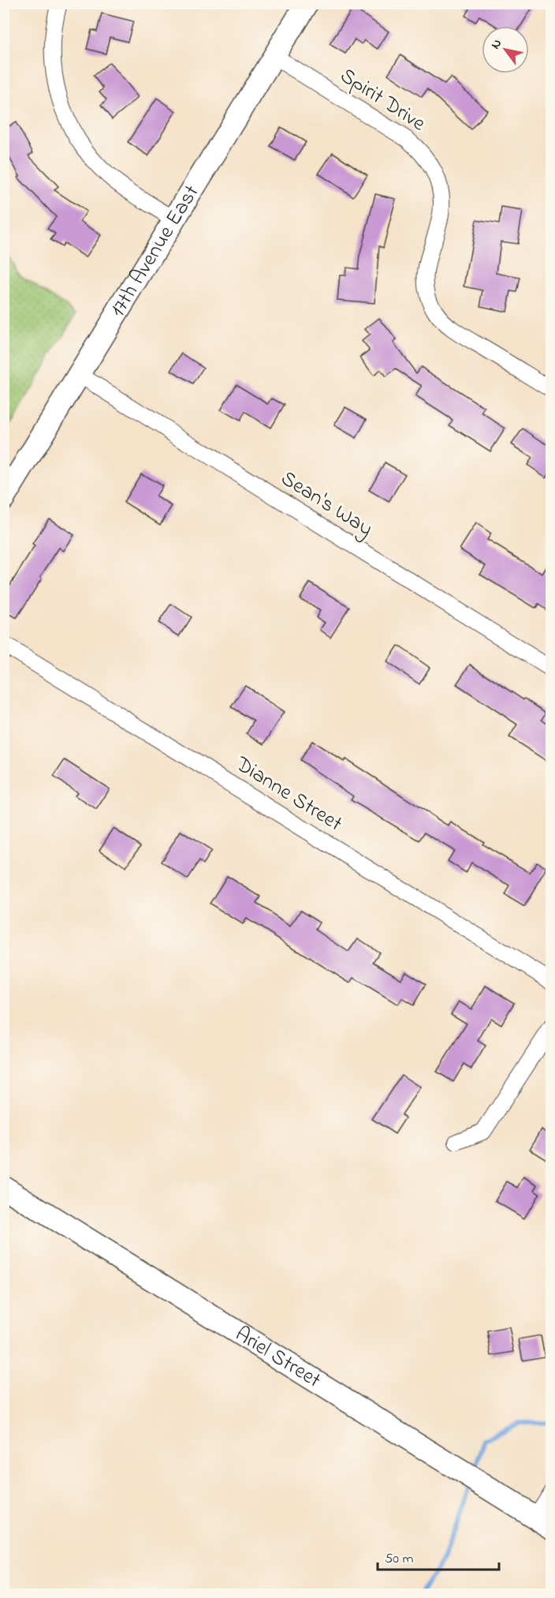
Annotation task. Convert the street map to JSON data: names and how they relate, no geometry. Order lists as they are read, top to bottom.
{
  "streets": {
    "street": [
      "Spirit Drive",
      "17th Avenue East",
      "Sean's Way",
      "Dianne Street",
      "Ariel Street"
    ]
  },
  "crossings": [
    ["Spirit Drive", "17th Avenue East"],
    ["17th Avenue East", "Sean's Way"]
  ],
  "scale_bar": "50 m",
  "north": "top left"
}
